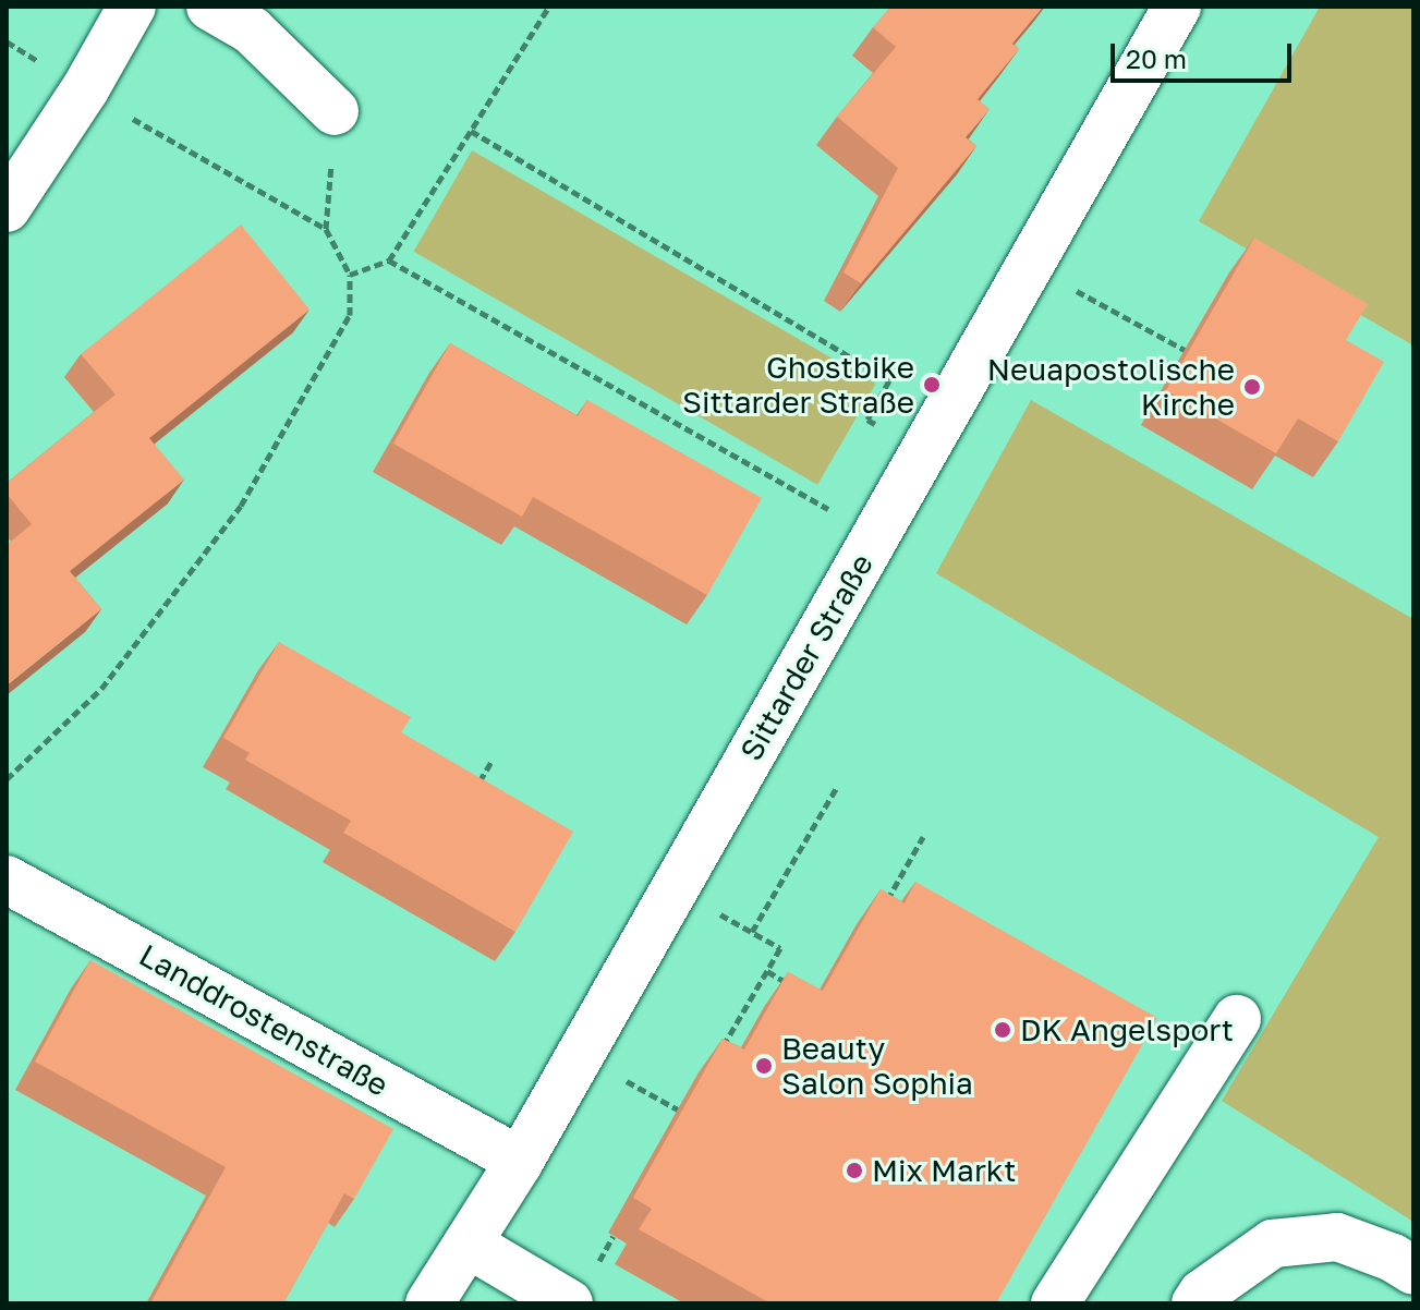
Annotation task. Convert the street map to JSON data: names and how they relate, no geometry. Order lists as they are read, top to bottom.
{
  "streets": {
    "street": ["Sittarder Straße", "Landdrostenstraße"]
  },
  "crossings": [
    ["Sittarder Straße", "Landdrostenstraße"]
  ],
  "places": [
    "Ghostbike Sittarder Straße",
    "Neuapostolische Kirche",
    "DK Angelsport",
    "Beauty Salon Sophia",
    "Mix Markt"
  ],
  "scale_bar": "20 m"
}
